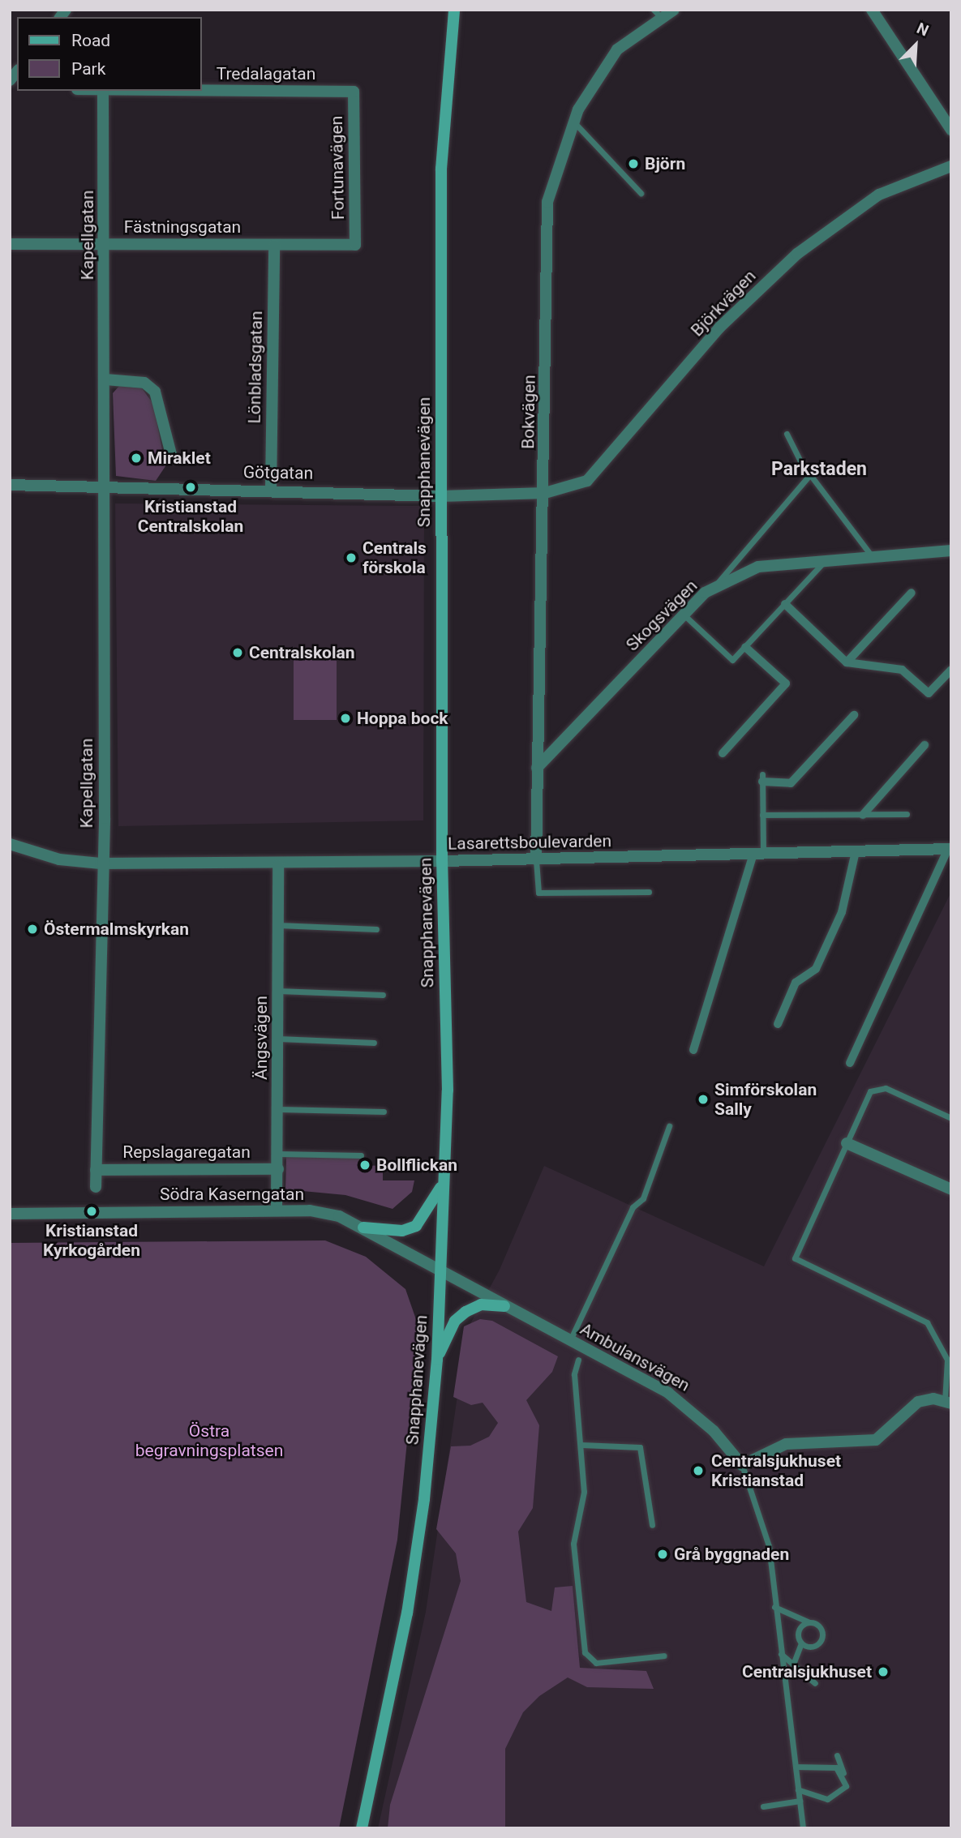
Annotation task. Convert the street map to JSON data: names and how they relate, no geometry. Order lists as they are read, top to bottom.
{
  "streets": {
    "main road": ["Snapphanevägen"],
    "street": [
      "Tredalagatan",
      "Fortunavägen",
      "Fästningsgatan",
      "Kapellgatan",
      "Björkvägen",
      "Lönbladsgatan",
      "Bokvägen",
      "Götgatan",
      "Skogsvägen",
      "Lasarettsboulevarden",
      "Ängsvägen",
      "Repslagaregatan",
      "Södra Kaserngatan",
      "Ambulansvägen"
    ]
  },
  "crossings": [
    ["Tredalagatan", "Fortunavägen"],
    ["Tredalagatan", "Kapellgatan"],
    ["Fortunavägen", "Fästningsgatan"],
    ["Fästningsgatan", "Kapellgatan"],
    ["Fästningsgatan", "Lönbladsgatan"],
    ["Kapellgatan", "Götgatan"],
    ["Kapellgatan", "Lasarettsboulevarden"],
    ["Kapellgatan", "Repslagaregatan"],
    ["Björkvägen", "Bokvägen"],
    ["Björkvägen", "Götgatan"],
    ["Lönbladsgatan", "Götgatan"],
    ["Bokvägen", "Götgatan"],
    ["Bokvägen", "Skogsvägen"],
    ["Bokvägen", "Lasarettsboulevarden"],
    ["Snapphanevägen", "Götgatan"],
    ["Snapphanevägen", "Lasarettsboulevarden"],
    ["Snapphanevägen", "Södra Kaserngatan"],
    ["Snapphanevägen", "Ambulansvägen"],
    ["Lasarettsboulevarden", "Ängsvägen"],
    ["Ängsvägen", "Repslagaregatan"],
    ["Ängsvägen", "Södra Kaserngatan"],
    ["Södra Kaserngatan", "Ambulansvägen"]
  ],
  "districts": ["Parkstaden"],
  "parks": ["Östra begravningsplatsen"],
  "places": [
    "Björn",
    "Miraklet",
    "Kristianstad Centralskolan",
    "Centrals förskola",
    "Centralskolan",
    "Hoppa bock",
    "Östermalmskyrkan",
    "Simförskolan Sally",
    "Bollflickan",
    "Kristianstad Kyrkogården",
    "Centralsjukhuset Kristianstad",
    "Grå byggnaden",
    "Centralsjukhuset"
  ],
  "legend": ["Road", "Park"],
  "north": "top right"
}
